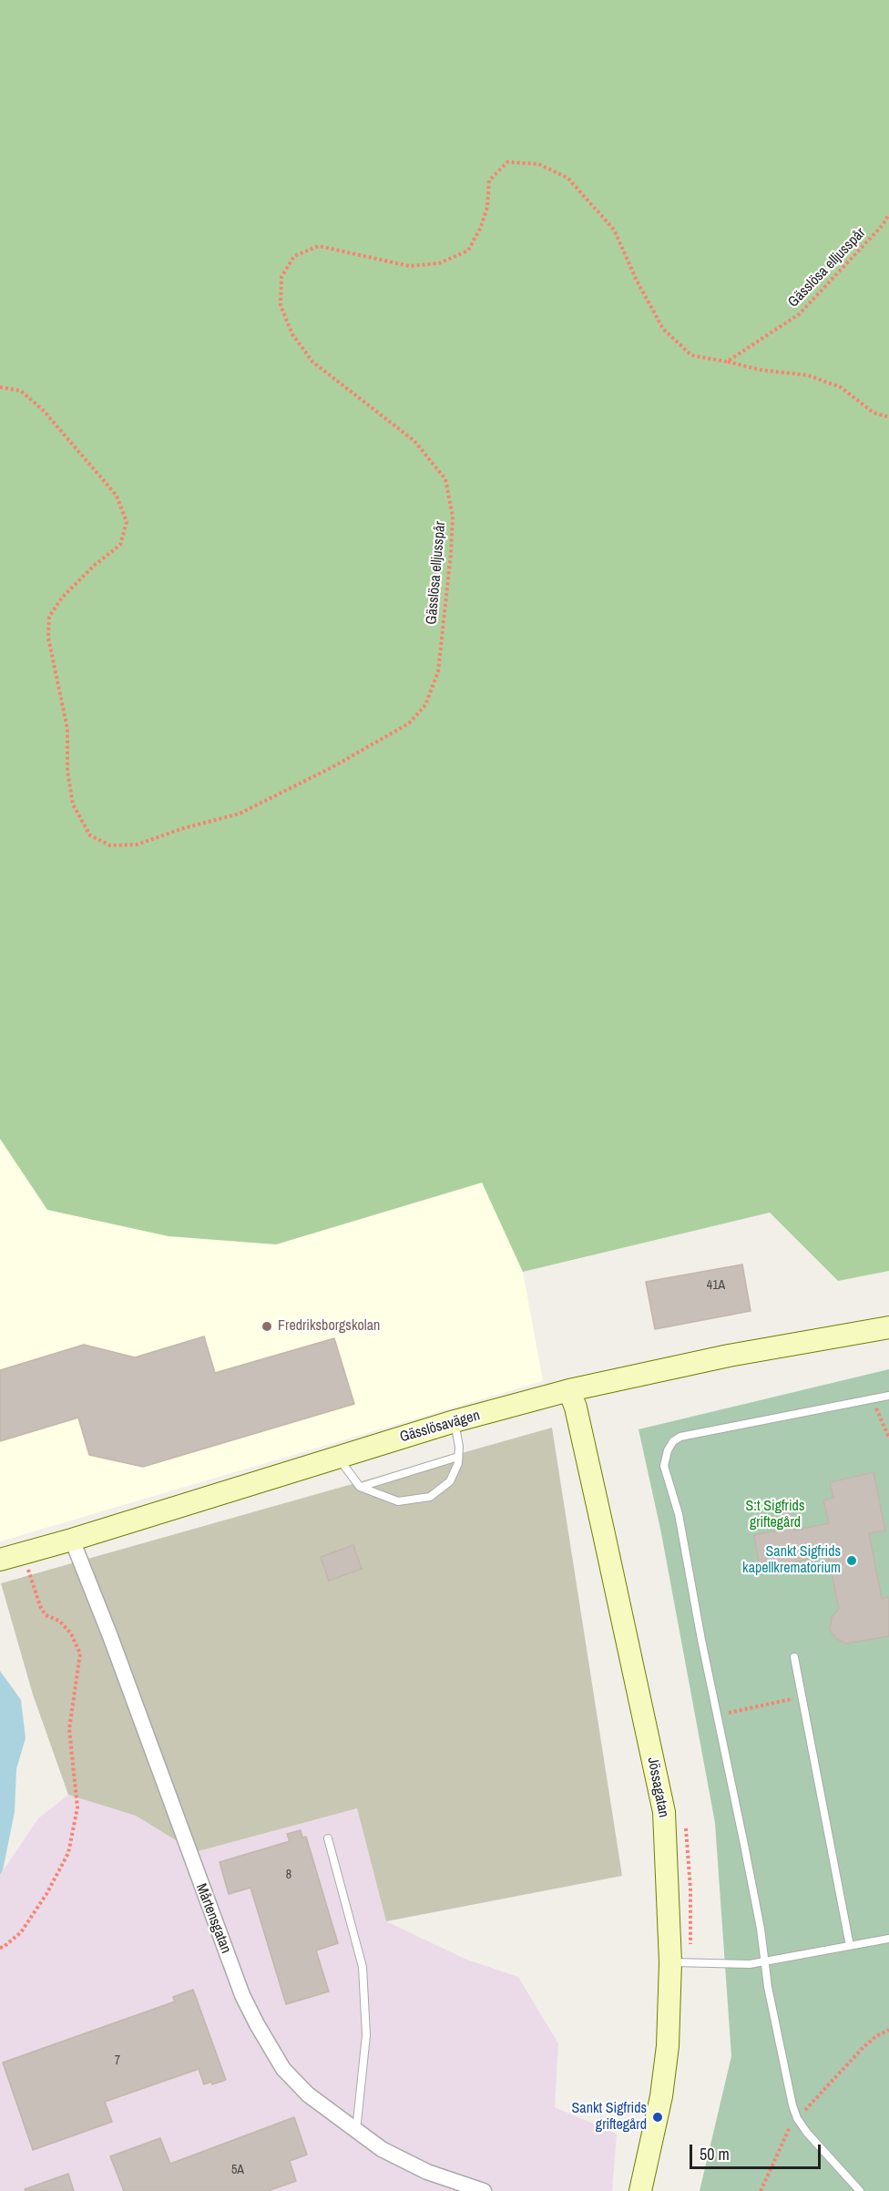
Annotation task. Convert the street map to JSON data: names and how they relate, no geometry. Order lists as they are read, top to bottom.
{
  "streets": {
    "street": ["Gässlösavägen", "Jössagatan", "Mårtensgatan"],
    "path": ["Gässlösa elljusspår"]
  },
  "crossings": [
    ["Gässlösavägen", "Jössagatan"],
    ["Gässlösavägen", "Mårtensgatan"]
  ],
  "parks": ["S:t Sigfrids griftegård"],
  "places": ["Fredriksborgskolan", "Sankt Sigfrids kapellkrematorium", "Sankt Sigfrids griftegård"],
  "house_numbers": [
    "41A",
    "8",
    "7",
    "5A"
  ],
  "scale_bar": "50 m"
}
